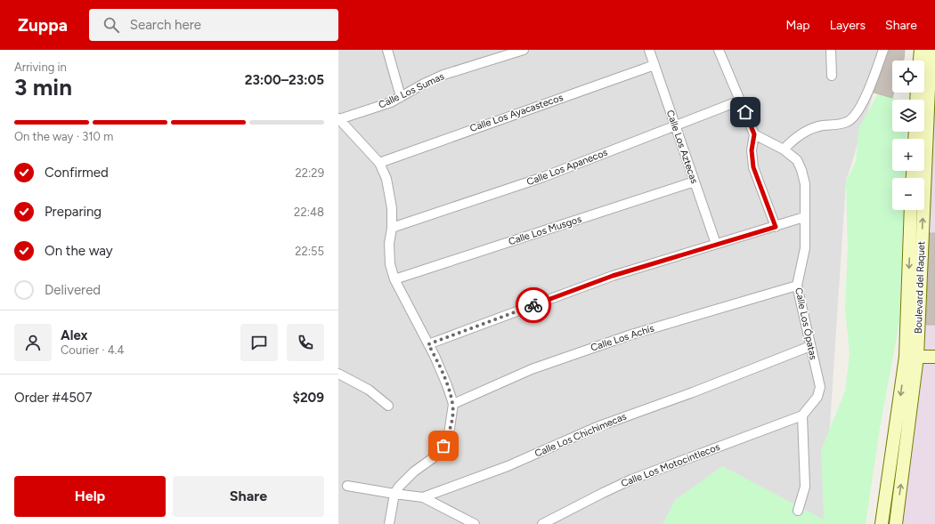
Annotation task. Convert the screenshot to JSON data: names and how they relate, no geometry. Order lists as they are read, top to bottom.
{
  "streets": {
    "street": [
      "Calle Los Sumas",
      "Calle Los Ayacastecos",
      "Calle Los Aztecas",
      "Calle Los Apanecos",
      "Calle Los Musgos",
      "Boulevard del Raquet",
      "Calle Los Ópatas",
      "Calle Los Achís",
      "Calle Los Chichimecas",
      "Calle Los Motocintlecos"
    ]
  },
  "crossings": [
    ["Calle Los Ayacastecos", "Calle Los Aztecas"],
    ["Calle Los Aztecas", "Calle Los Apanecos"],
    ["Calle Los Aztecas", "Calle Los Musgos"],
    ["Calle Los Ópatas", "Calle Los Achís"],
    ["Calle Los Ópatas", "Calle Los Chichimecas"],
    ["Calle Los Ópatas", "Calle Los Motocintlecos"]
  ],
  "page": {
    "header": "Zuppa",
    "search": "Search here",
    "nav": ["Map", "Layers", "Share"],
    "heading": ["3 min", "Arriving in", "23:00–23:05"],
    "panel": [
      "Alex",
      "Courier · 4.4",
      "Order #4507",
      "$209"
    ],
    "map_buttons": ["+", "−"],
    "bar": "On the way · 310 m",
    "list": [
      ["Confirmed", "22:29"],
      ["Preparing", "22:48"],
      ["On the way", "22:55"],
      "Delivered"
    ],
    "buttons": ["Help", "Share"]
  }
}
